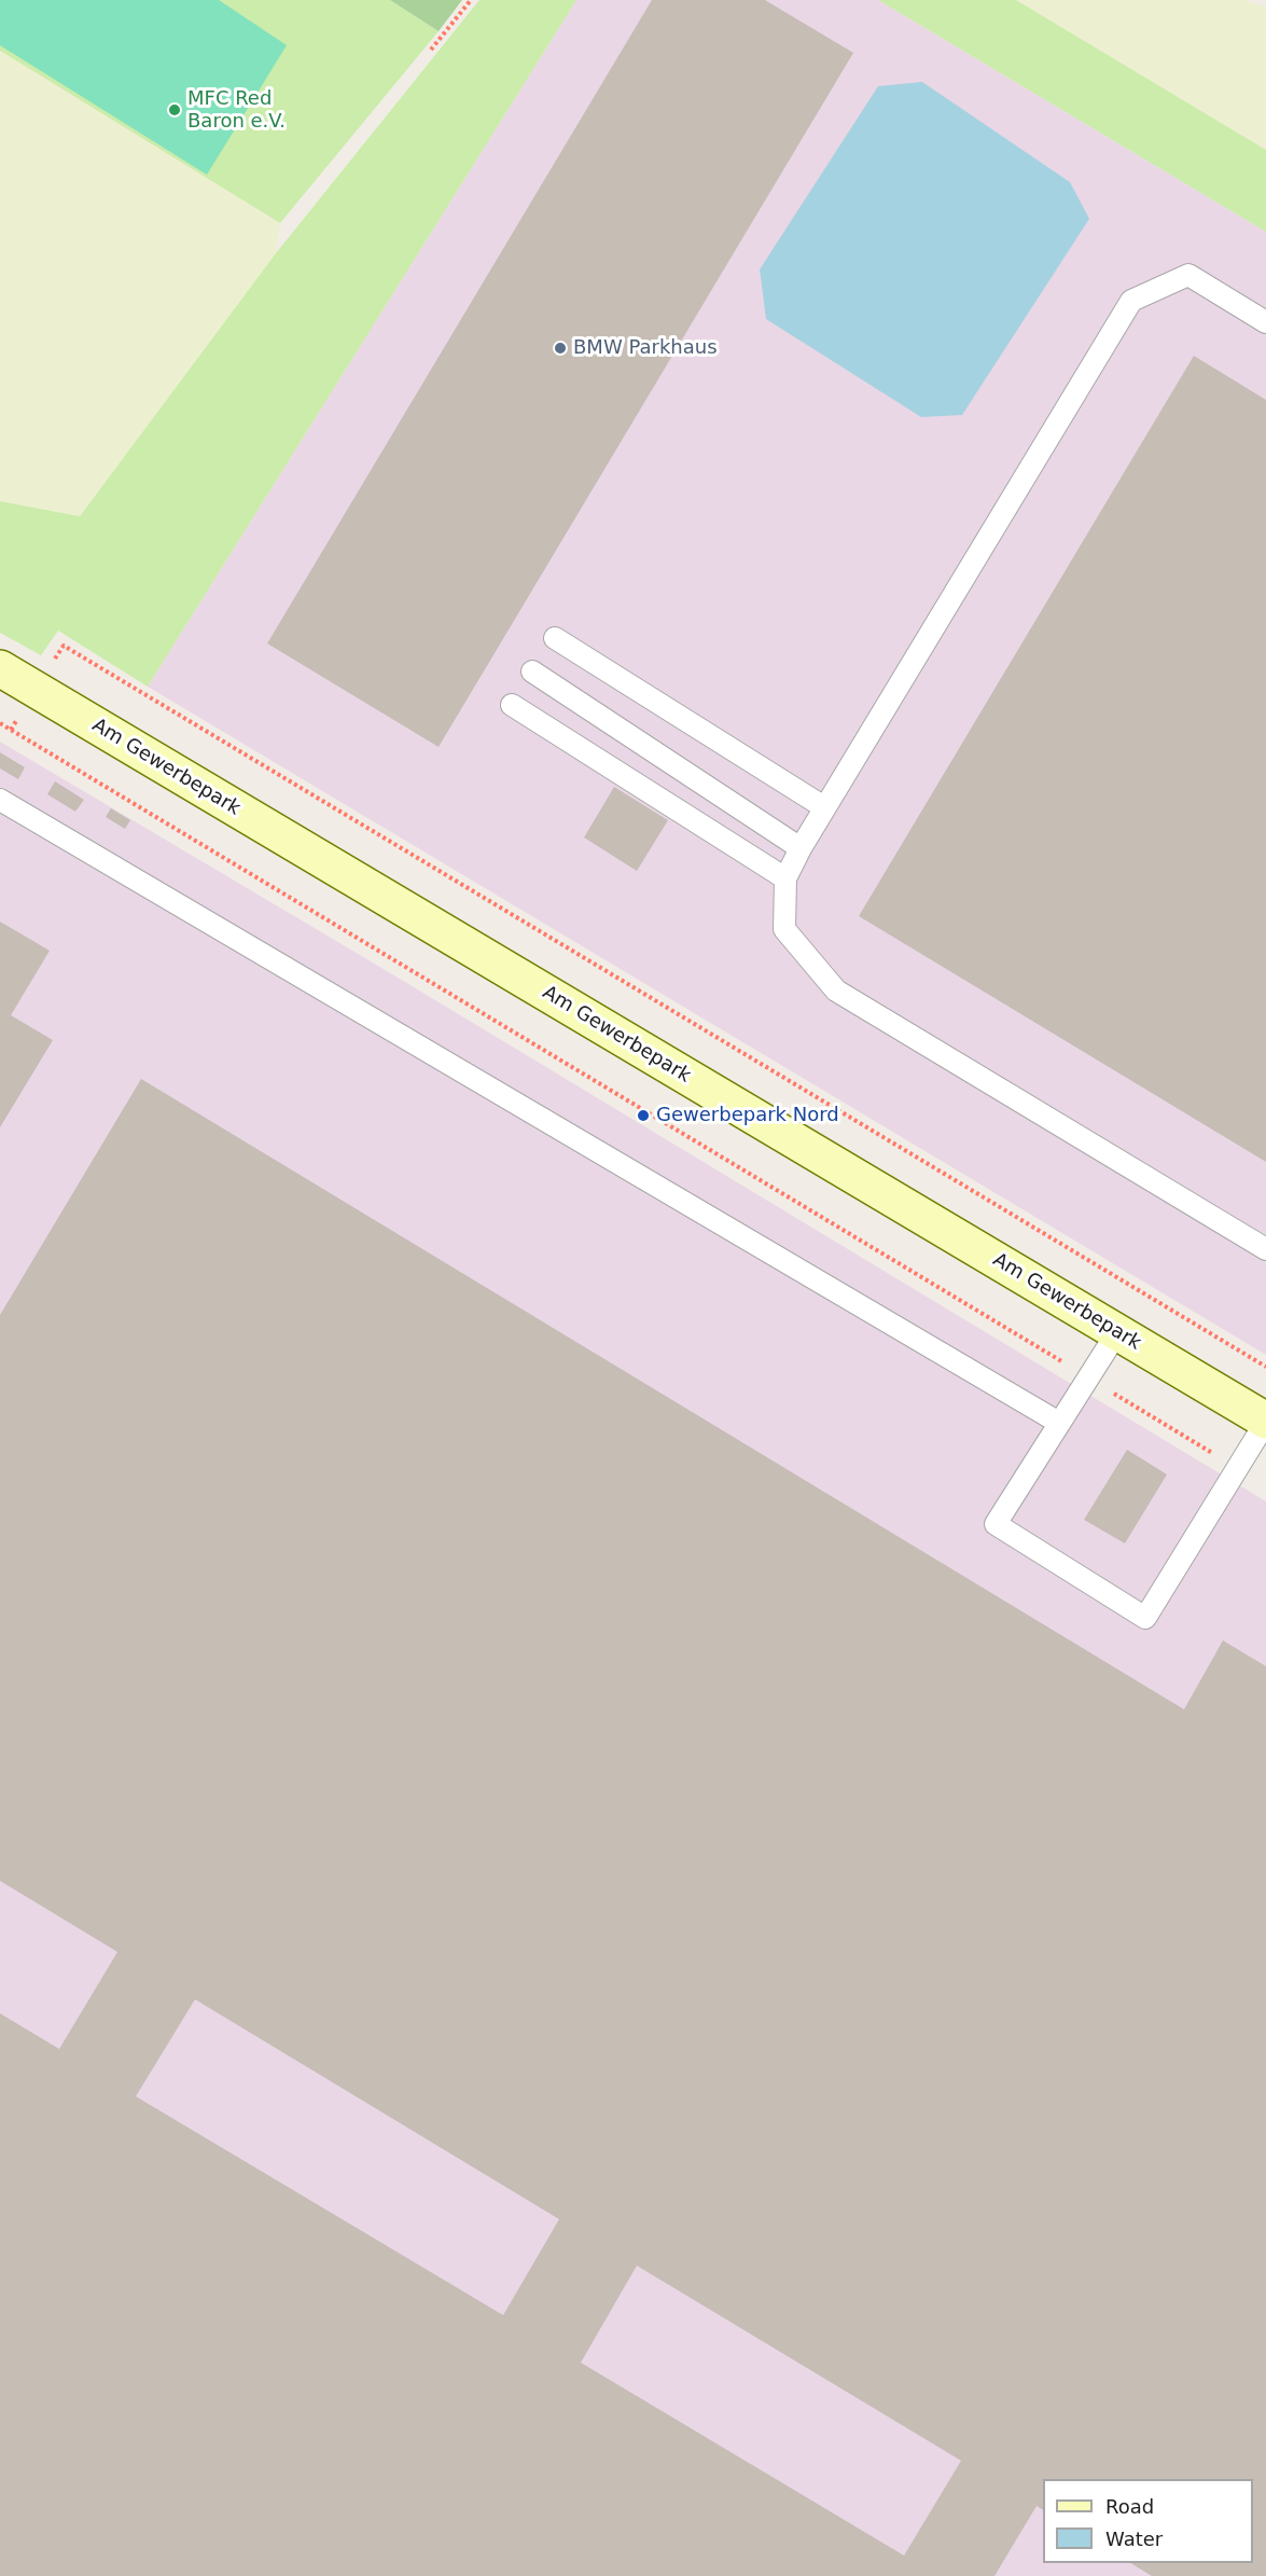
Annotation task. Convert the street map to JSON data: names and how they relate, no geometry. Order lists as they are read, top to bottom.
{
  "streets": {
    "street": ["Am Gewerbepark"]
  },
  "places": ["MFC Red Baron e.V.", "BMW Parkhaus", "Gewerbepark Nord"],
  "legend": ["Road", "Water"]
}
